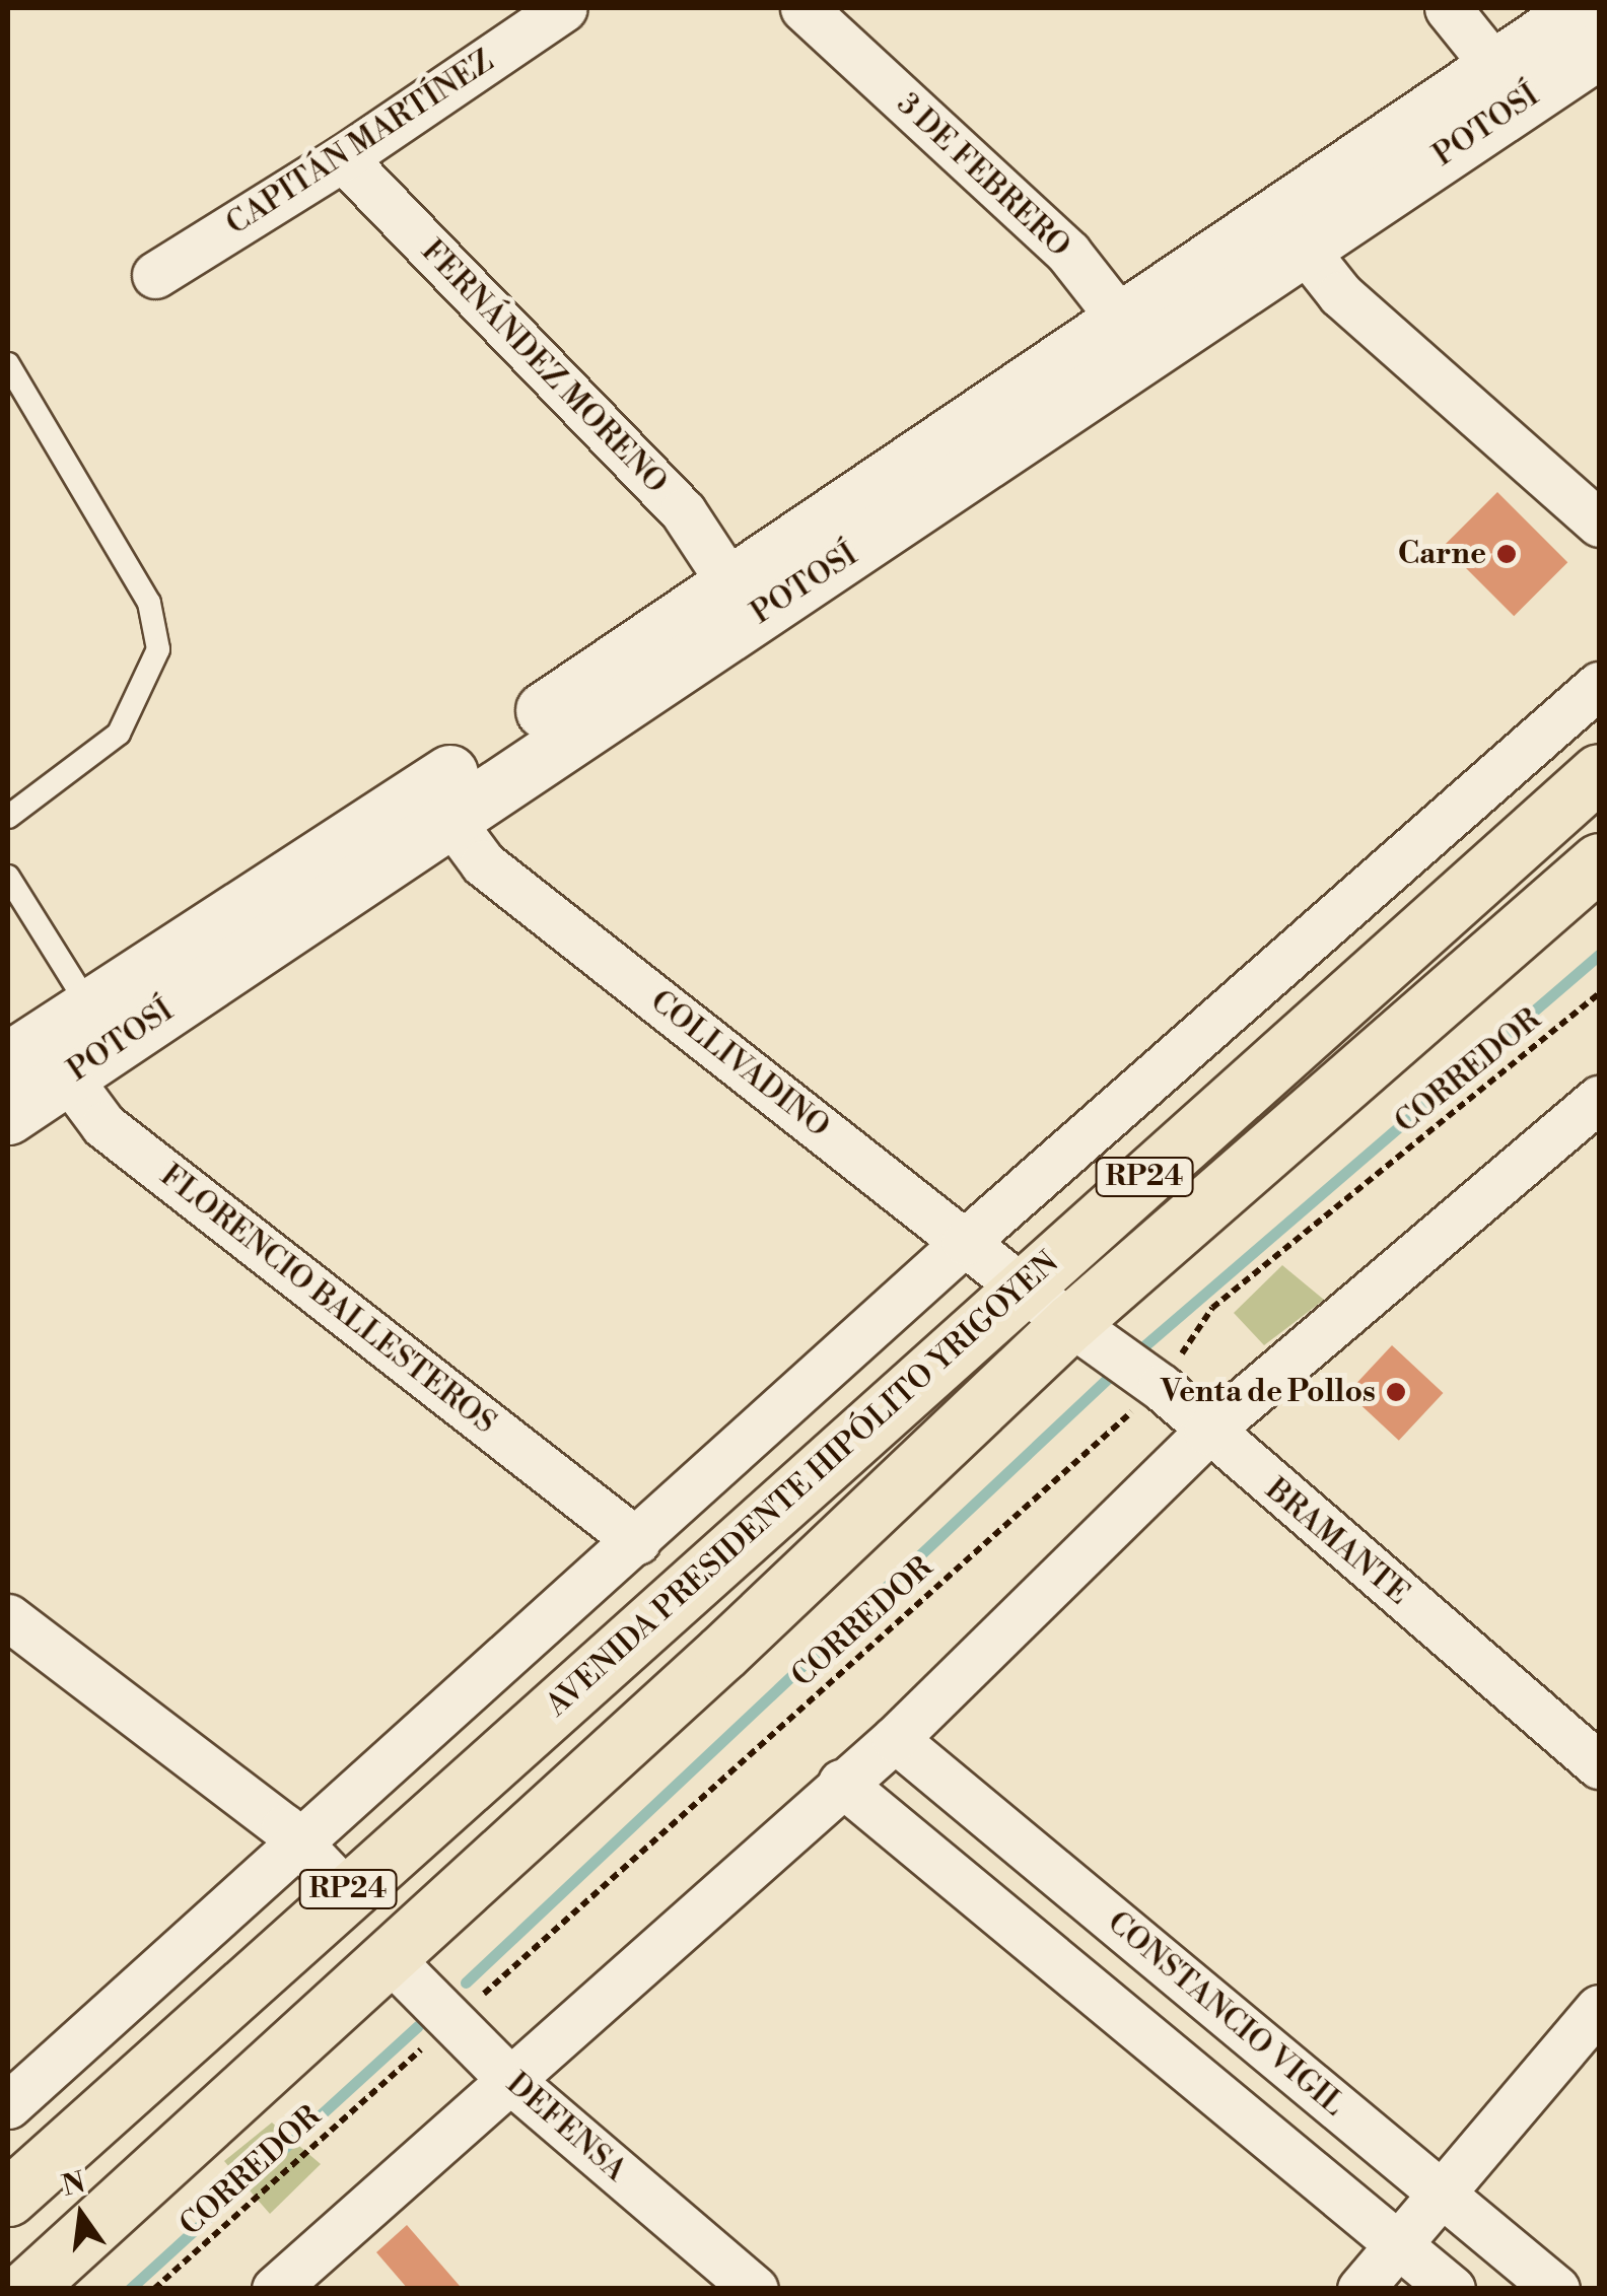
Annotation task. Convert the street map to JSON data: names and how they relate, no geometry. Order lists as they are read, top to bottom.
{
  "streets": {
    "main road": ["POTOSÍ", "RP24", "AVENIDA PRESIDENTE HIPÓLITO YRIGOYEN"],
    "street": [
      "CAPITÁN MARTÍNEZ",
      "3 DE FEBRERO",
      "FERNÁNDEZ MORENO",
      "COLLIVADINO",
      "FLORENCIO BALLESTEROS",
      "BRAMANTE",
      "CONSTANCIO VIGIL",
      "DEFENSA"
    ],
    "path": ["CORREDOR"]
  },
  "crossings": [
    ["POTOSÍ", "3 DE FEBRERO"],
    ["POTOSÍ", "FERNÁNDEZ MORENO"],
    ["POTOSÍ", "COLLIVADINO"],
    ["POTOSÍ", "FLORENCIO BALLESTEROS"],
    ["CAPITÁN MARTÍNEZ", "FERNÁNDEZ MORENO"],
    ["COLLIVADINO", "AVENIDA PRESIDENTE HIPÓLITO YRIGOYEN"],
    ["COLLIVADINO", "BRAMANTE"],
    ["CORREDOR", "BRAMANTE"],
    ["CORREDOR", "DEFENSA"],
    ["AVENIDA PRESIDENTE HIPÓLITO YRIGOYEN", "BRAMANTE"],
    ["AVENIDA PRESIDENTE HIPÓLITO YRIGOYEN", "DEFENSA"]
  ],
  "places": ["Carne", "Venta de Pollos"],
  "north": "top"
}
